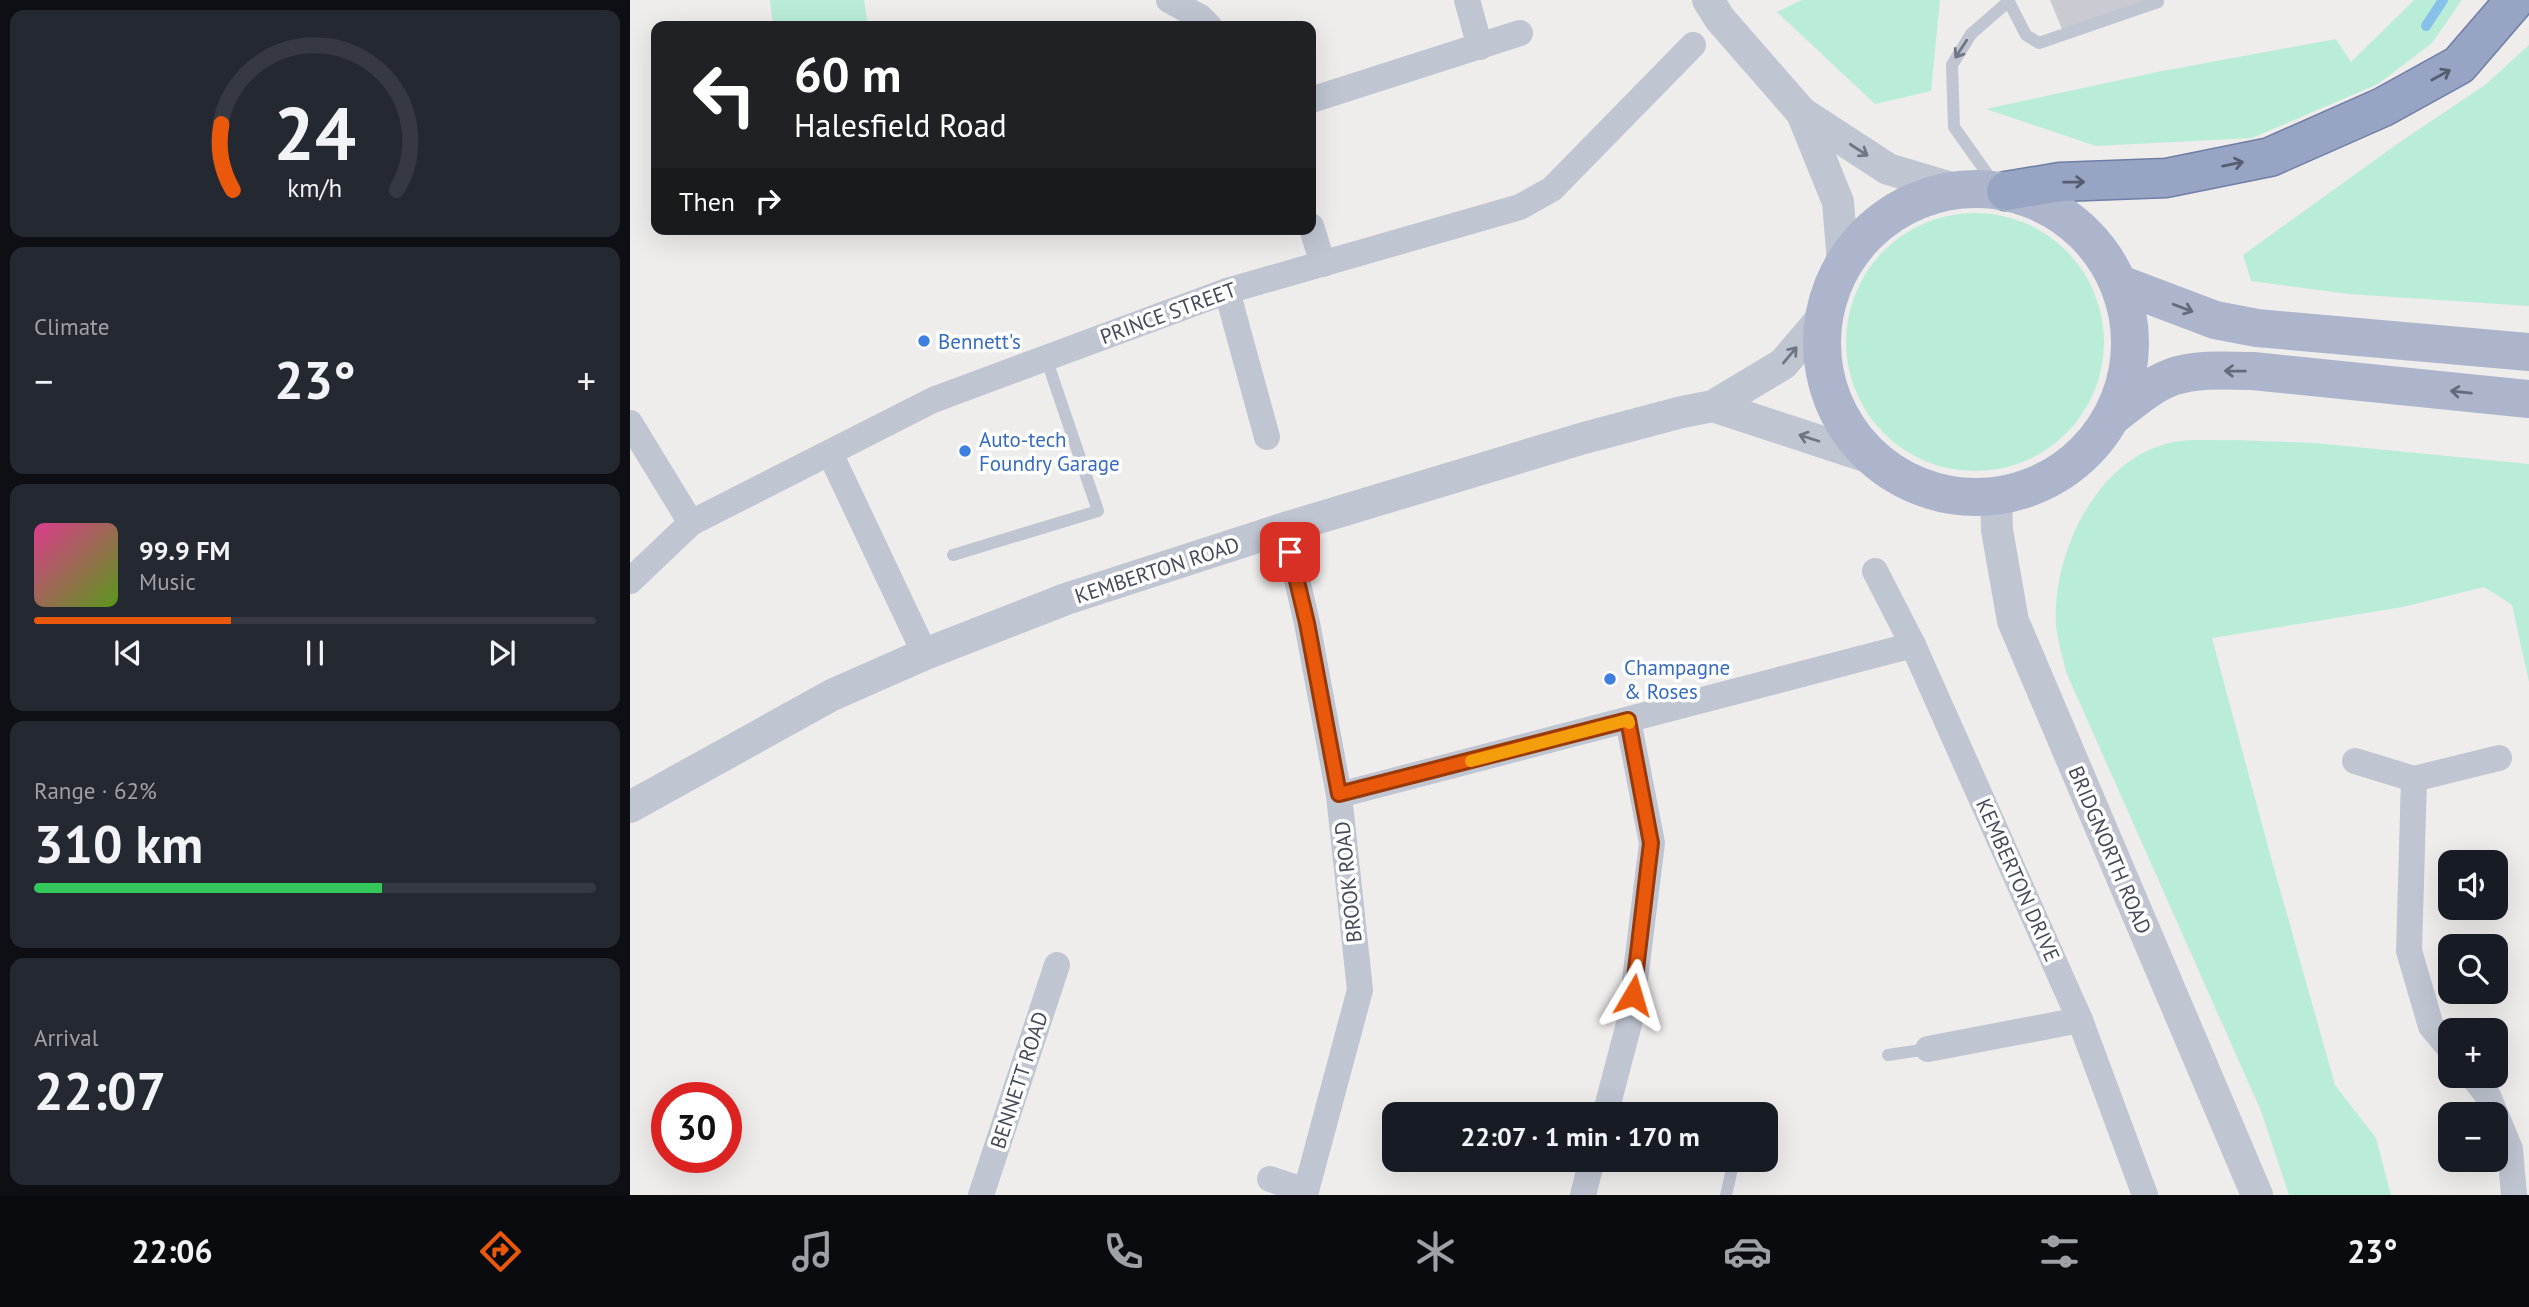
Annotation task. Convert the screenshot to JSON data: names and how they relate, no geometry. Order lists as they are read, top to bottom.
{
  "streets": {
    "street": [
      "PRINCE STREET",
      "KEMBERTON ROAD",
      "BRIDGNORTH ROAD",
      "KEMBERTON DRIVE",
      "BROOK ROAD",
      "BENNETT ROAD"
    ]
  },
  "crossings": [
    ["KEMBERTON ROAD", "BROOK ROAD"]
  ],
  "places": ["Bennett's", "Auto-tech Foundry Garage", "Champagne & Roses"],
  "page": {
    "turn": ["60 m", "Halesfield Road"],
    "then": "Then",
    "tile": [
      "Climate",
      ["Range · 62%", "310 km"],
      ["Arrival", "22:07"]
    ],
    "heat": ["−", "23°", "+"],
    "song": ["99.9 FM", "Music"],
    "map_buttons": ["+", "−"],
    "limit": "30",
    "trip": "22:07 · 1 min · 170 m",
    "tabs": ["22:06", "23°"],
    "gauge": ["24", "km/h"]
  }
}
